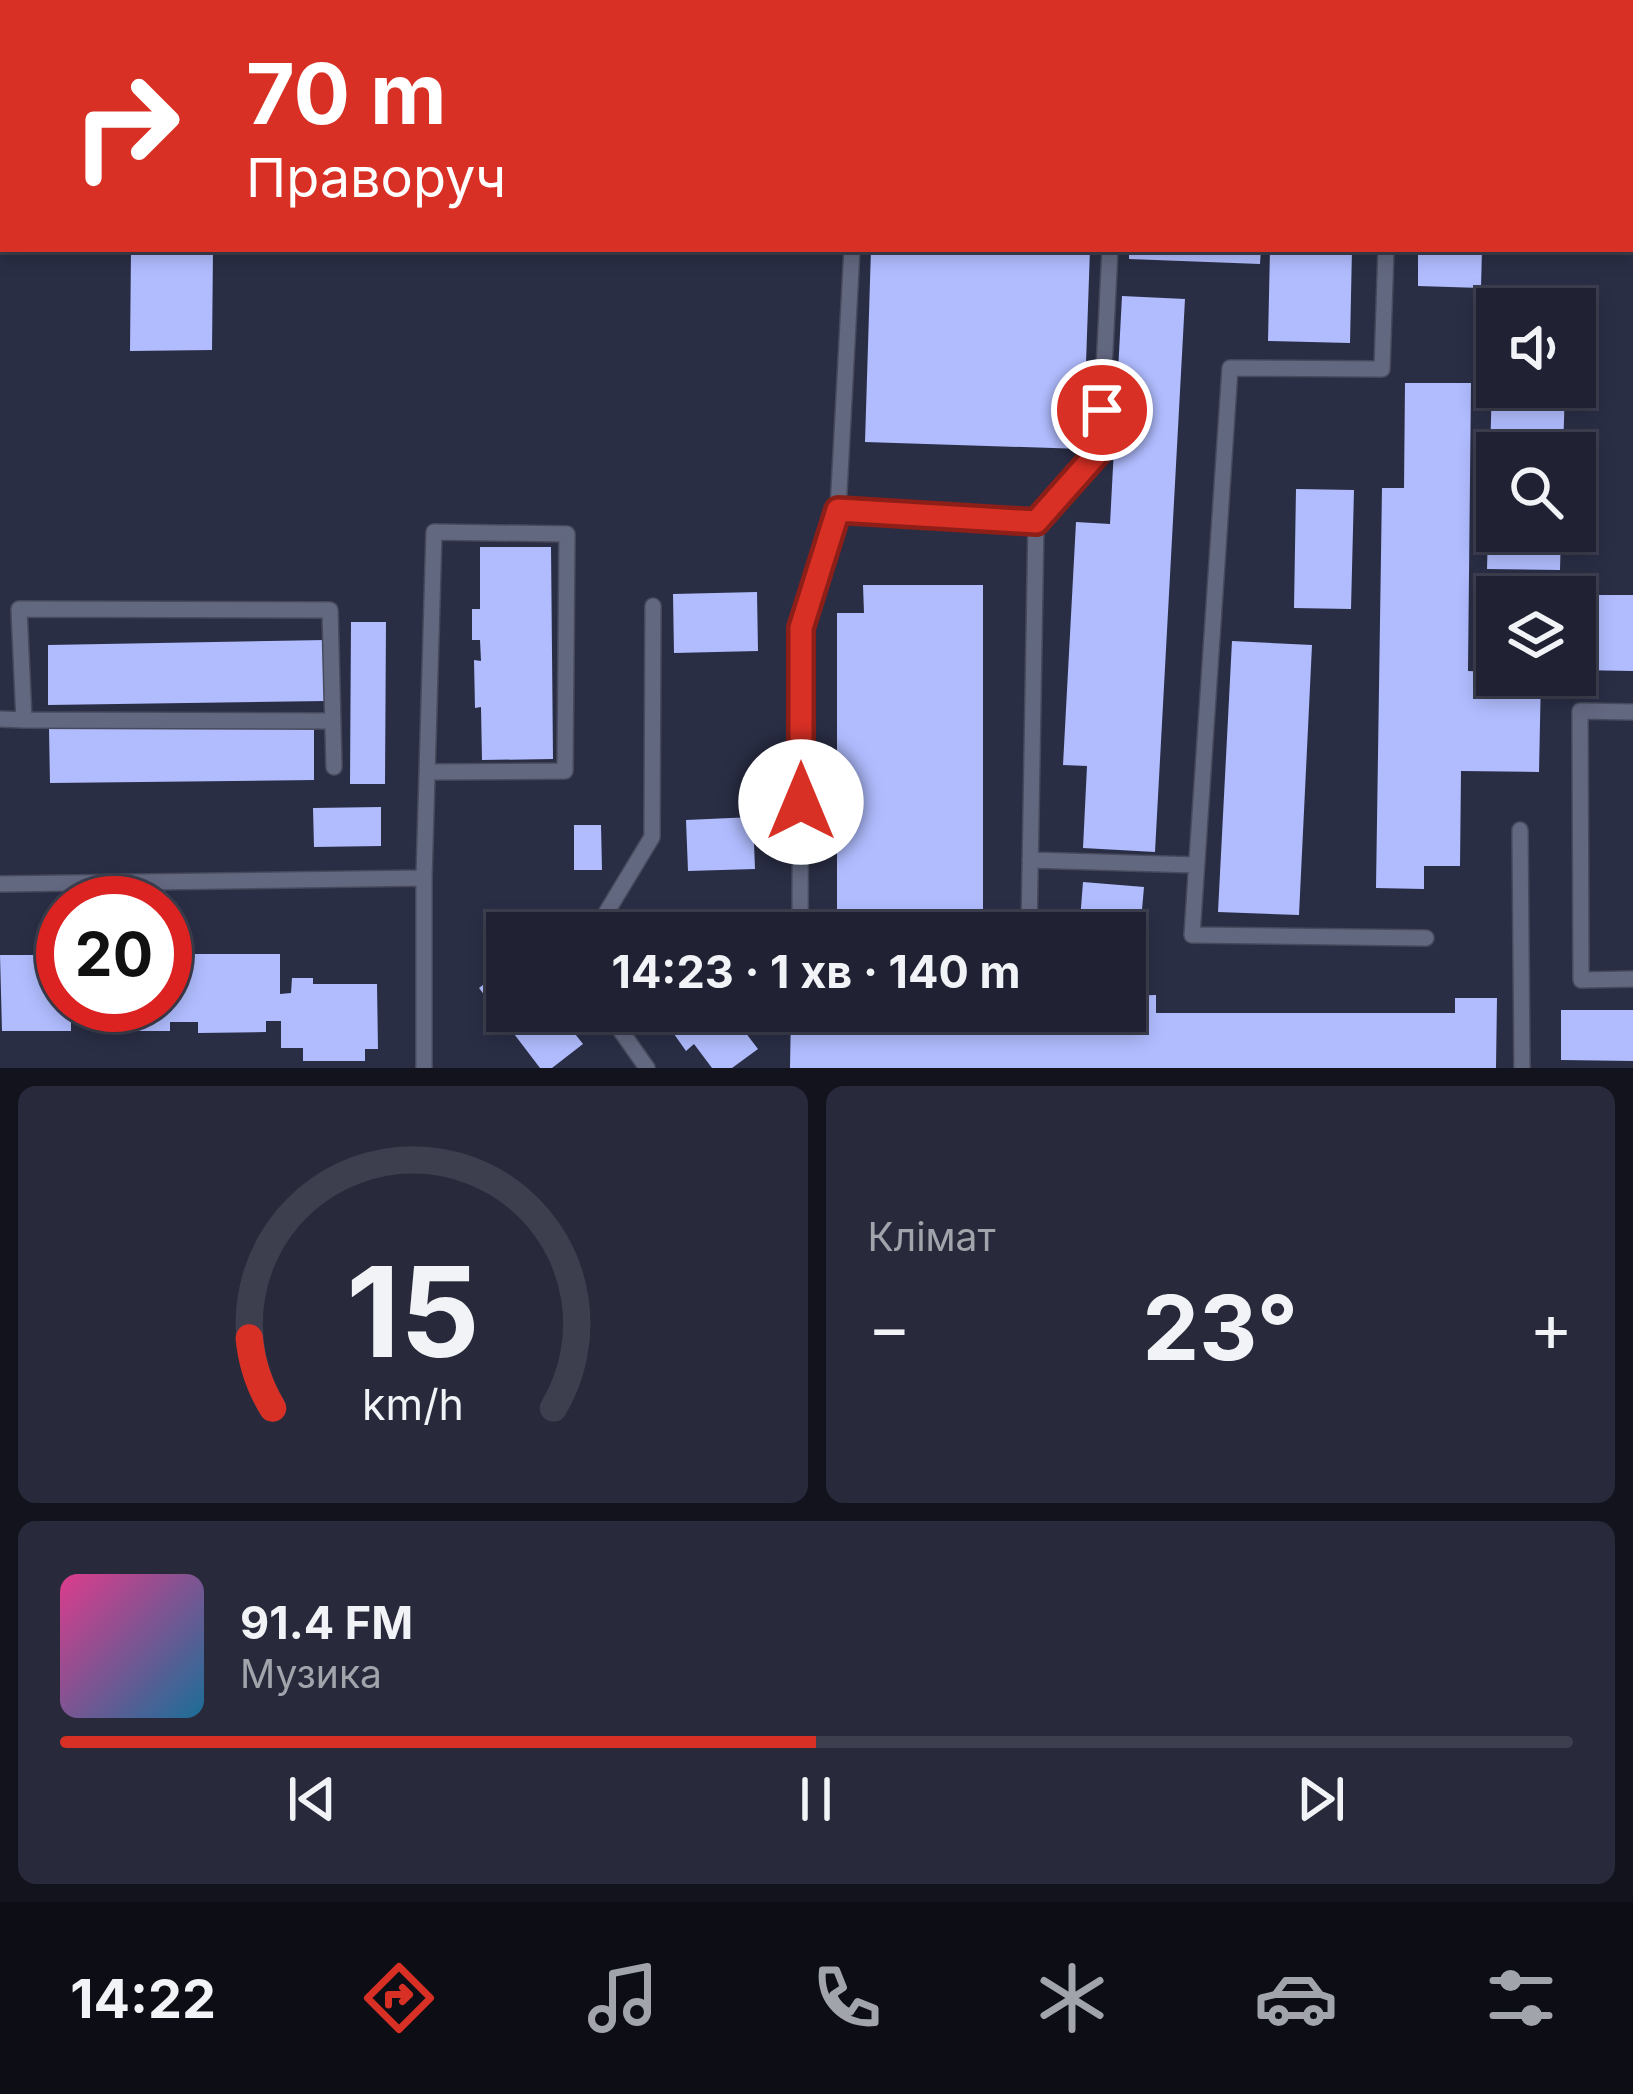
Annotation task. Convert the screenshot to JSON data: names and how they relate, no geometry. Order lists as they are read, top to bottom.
{
  "page": {
    "turn": ["70 m", "Праворуч"],
    "limit": "20",
    "trip": "14:23 · 1 хв · 140 m",
    "tile": "Клімат",
    "heat": ["−", "23°", "+"],
    "song": ["91.4 FM", "Музика"],
    "tabs": "14:22",
    "gauge": ["15", "km/h"]
  }
}
